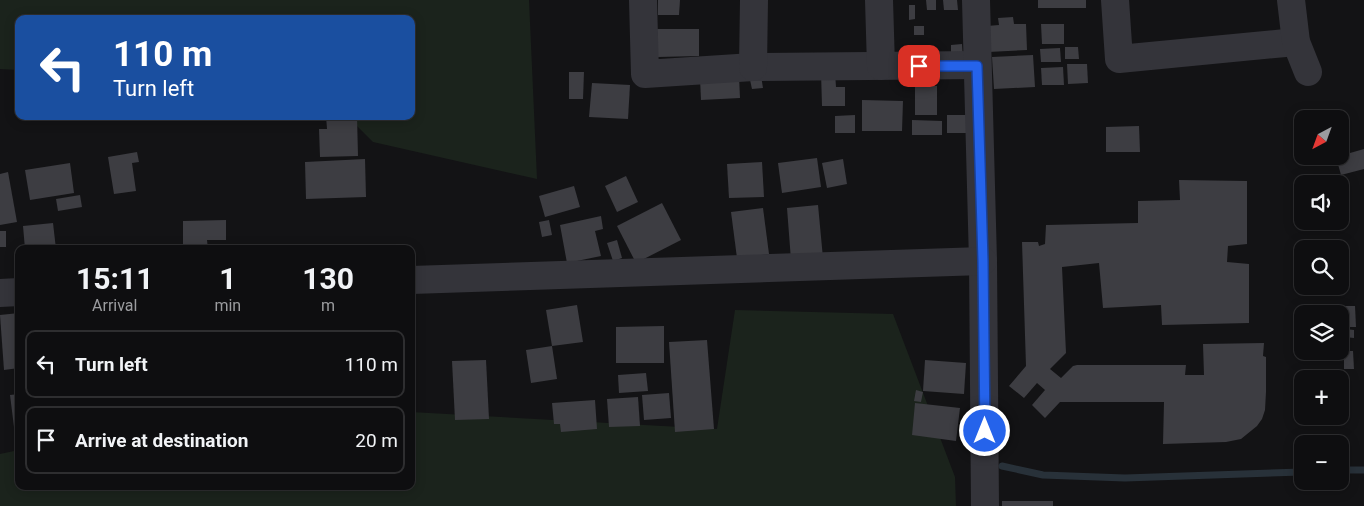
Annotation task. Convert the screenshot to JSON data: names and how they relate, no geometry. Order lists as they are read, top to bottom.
{
  "north": "bottom left",
  "page": {
    "turn": ["110 m", "Turn left"],
    "map_buttons": ["+", "−"],
    "eta": [
      "15:11",
      "Arrival",
      "1",
      "min",
      "130",
      "m"
    ],
    "list": [
      {
        "name": "Turn left",
        "value": "110 m"
      },
      {
        "name": "Arrive at destination",
        "value": "20 m"
      }
    ]
  }
}
